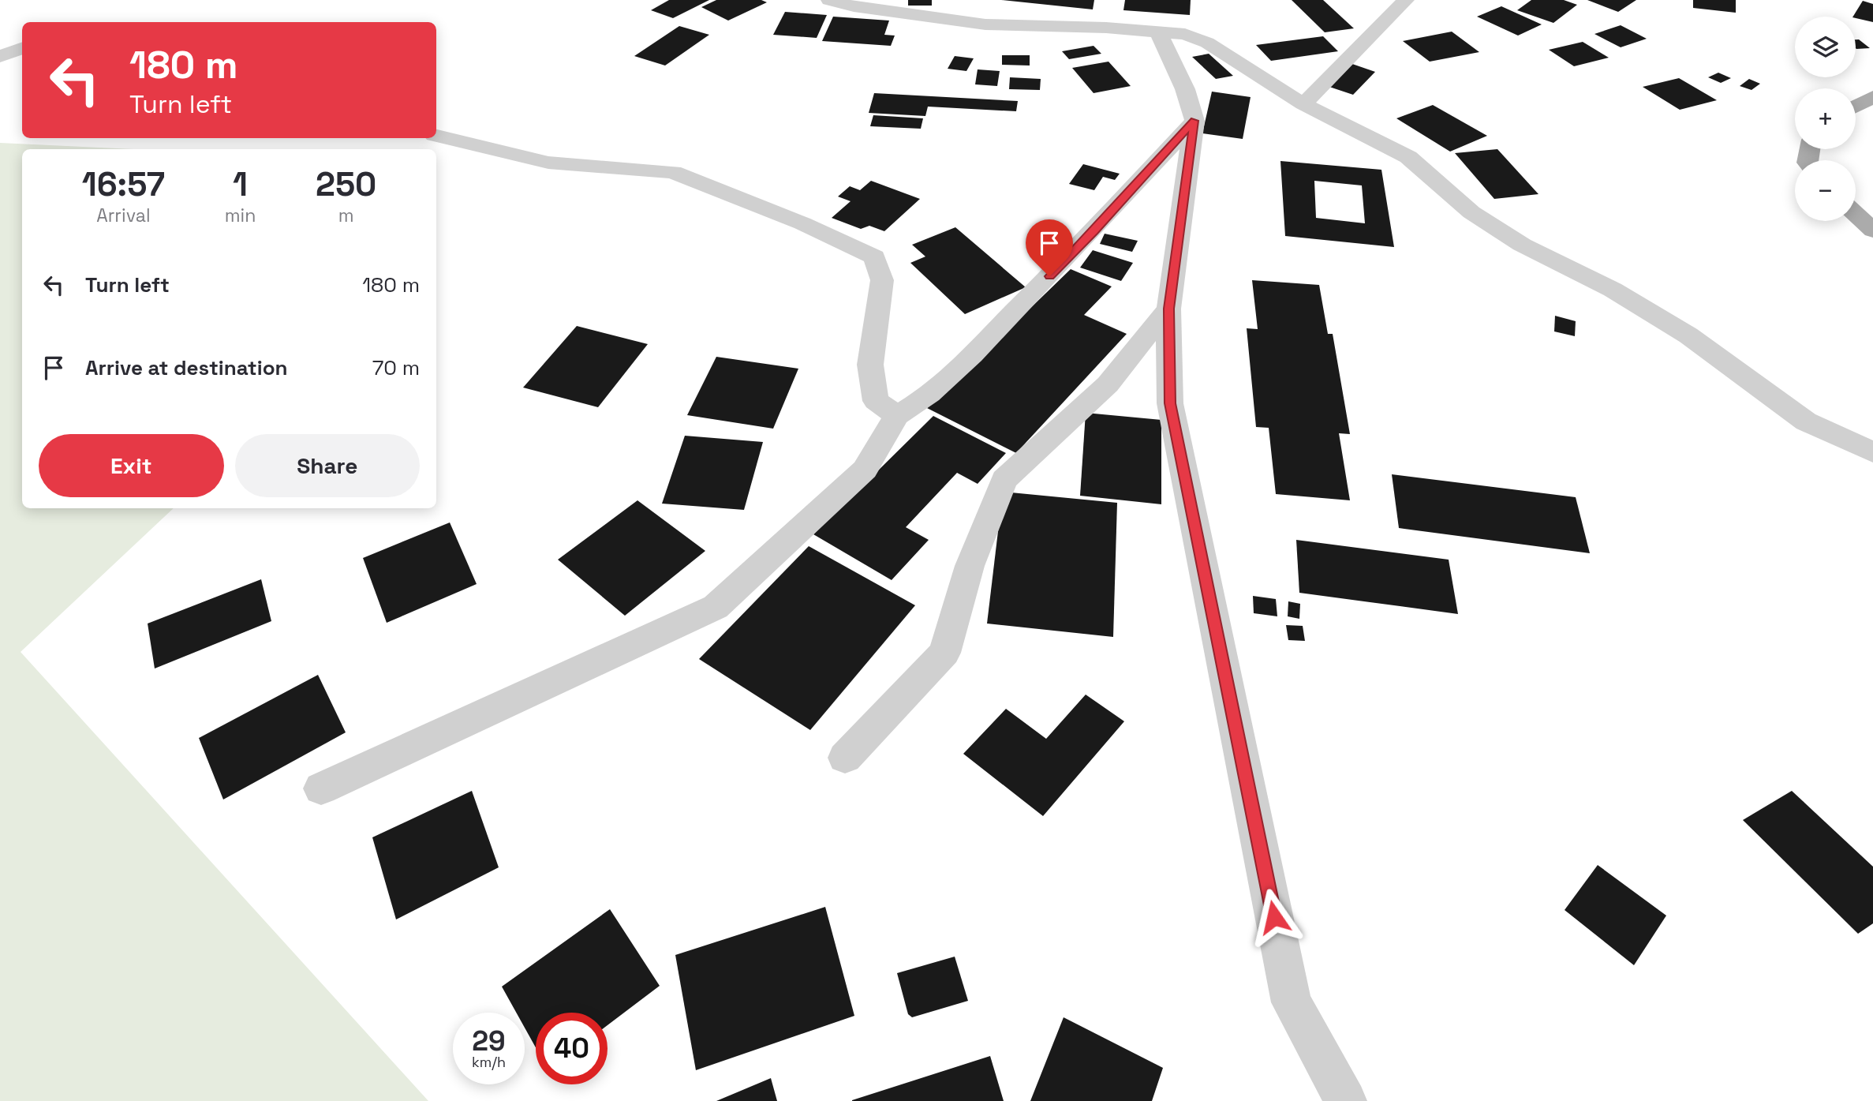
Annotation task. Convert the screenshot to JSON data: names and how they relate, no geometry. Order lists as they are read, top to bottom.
{
  "page": {
    "map_buttons": ["+", "−"],
    "turn": ["180 m", "Turn left"],
    "eta": [
      "16:57",
      "Arrival",
      "1",
      "min",
      "250",
      "m"
    ],
    "list": [
      {
        "name": "Turn left",
        "value": "180 m"
      },
      {
        "name": "Arrive at destination",
        "value": "70 m"
      }
    ],
    "buttons": ["Exit", "Share"],
    "speed": "29 km/h",
    "limit": "40"
  }
}
